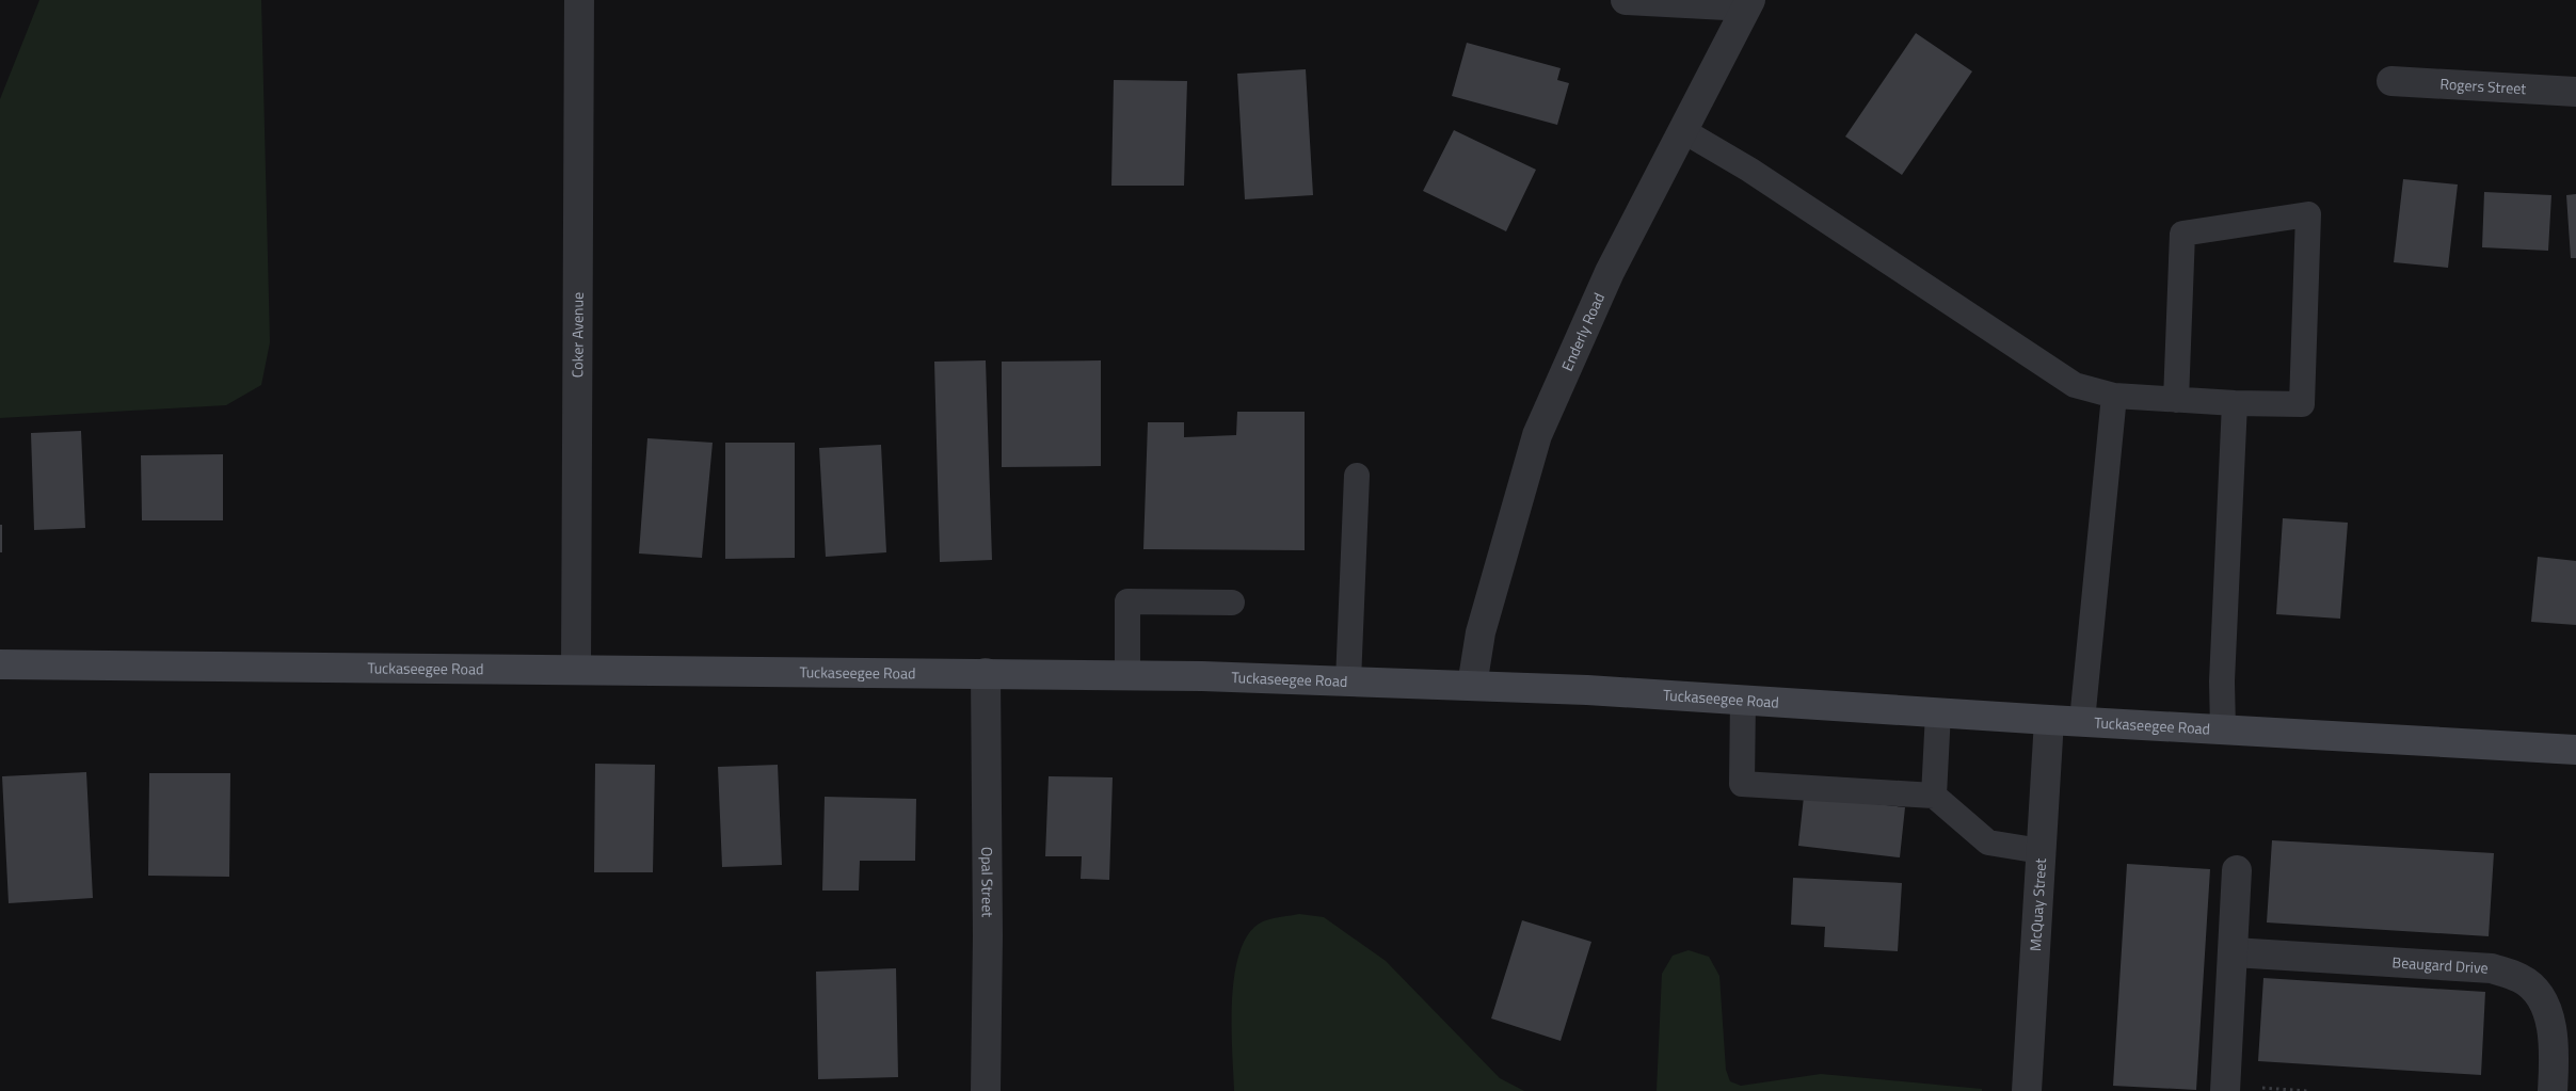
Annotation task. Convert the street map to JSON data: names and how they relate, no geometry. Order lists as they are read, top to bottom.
{
  "streets": {
    "main road": ["Tuckaseegee Road"],
    "street": [
      "Rogers Street",
      "Enderly Road",
      "Coker Avenue",
      "Opal Street",
      "McQuay Street",
      "Beaugard Drive"
    ]
  },
  "crossings": [
    ["Enderly Road", "Tuckaseegee Road"],
    ["Coker Avenue", "Tuckaseegee Road"],
    ["Tuckaseegee Road", "Opal Street"],
    ["Tuckaseegee Road", "McQuay Street"]
  ]
}
